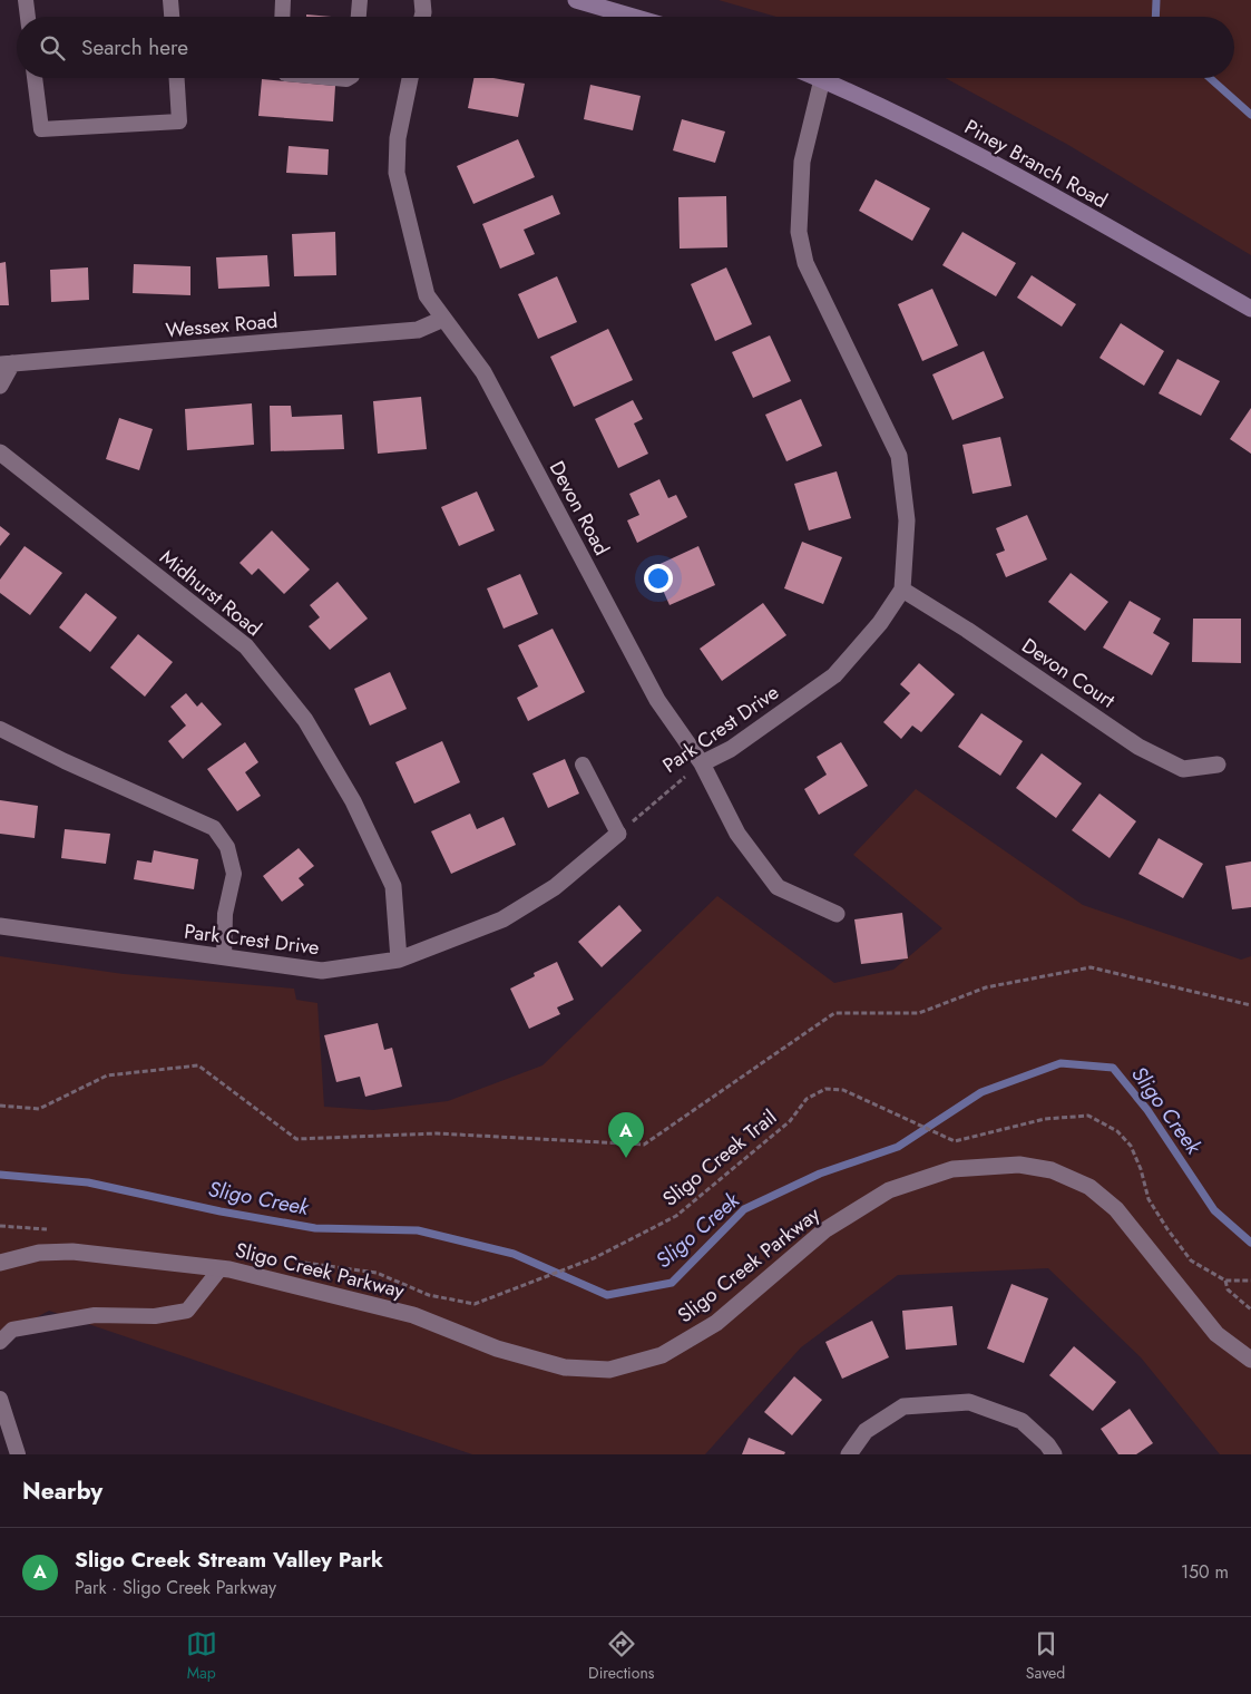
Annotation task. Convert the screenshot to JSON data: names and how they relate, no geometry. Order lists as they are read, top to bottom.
{
  "streets": {
    "main road": ["Piney Branch Road"],
    "street": [
      "Wessex Road",
      "Devon Road",
      "Midhurst Road",
      "Devon Court",
      "Park Crest Drive",
      "Sligo Creek Parkway"
    ],
    "path": ["Sligo Creek Trail"]
  },
  "crossings": [
    ["Piney Branch Road", "Park Crest Drive"],
    ["Wessex Road", "Devon Road"],
    ["Devon Road", "Park Crest Drive"],
    ["Midhurst Road", "Park Crest Drive"],
    ["Devon Court", "Park Crest Drive"]
  ],
  "water": ["Sligo Creek"],
  "page": {
    "search": "Search here",
    "pins": "A",
    "heading": "Nearby",
    "list": [
      {
        "mark": "A",
        "name": "Sligo Creek Stream Valley Park",
        "note": "Park · Sligo Creek Parkway",
        "value": "150 m"
      }
    ],
    "nav": ["Map", "Directions", "Saved"]
  }
}
